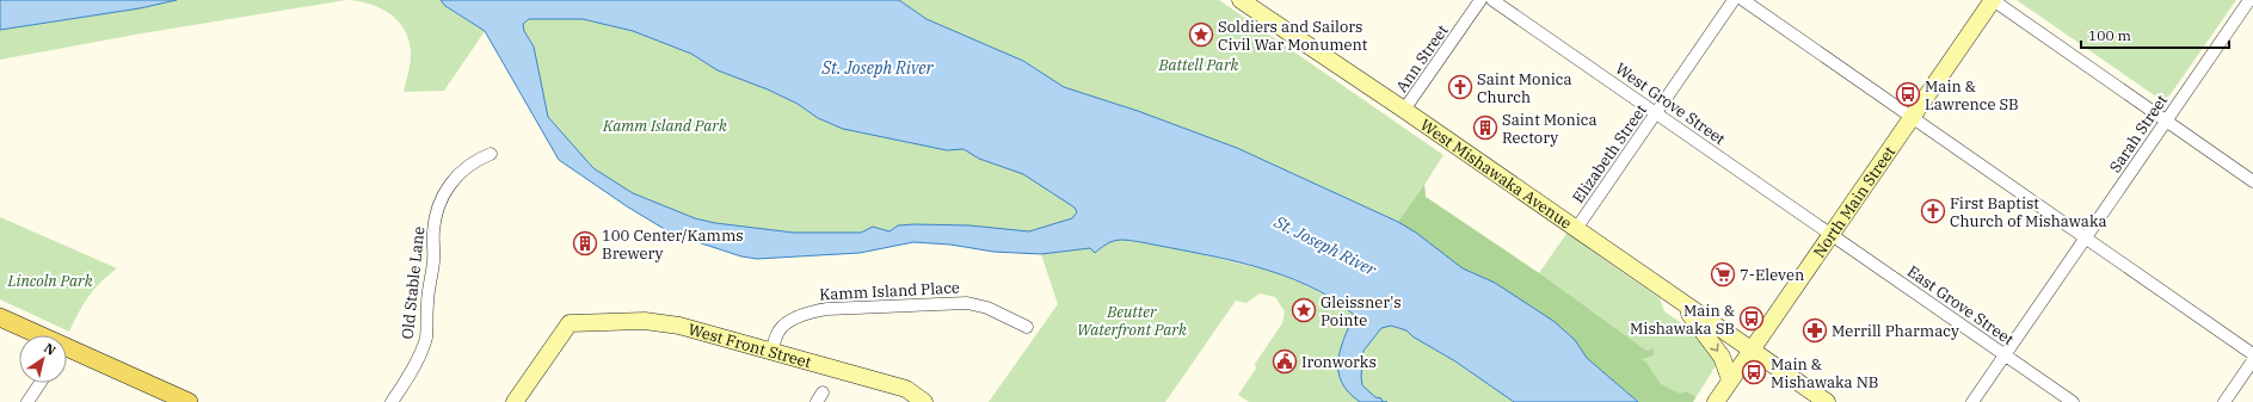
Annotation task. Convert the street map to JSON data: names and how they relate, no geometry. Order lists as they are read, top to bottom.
{
  "streets": {
    "main road": ["West Mishawaka Avenue", "North Main Street", "West Front Street"],
    "street": [
      "Ann Street",
      "West Grove Street",
      "Sarah Street",
      "Elizabeth Street",
      "Old Stable Lane",
      "Kamm Island Place",
      "East Grove Street"
    ]
  },
  "crossings": [
    ["Ann Street", "West Mishawaka Avenue"],
    ["West Grove Street", "Elizabeth Street"],
    ["West Grove Street", "North Main Street"],
    ["West Grove Street", "East Grove Street"],
    ["Sarah Street", "East Grove Street"],
    ["Elizabeth Street", "West Mishawaka Avenue"],
    ["West Mishawaka Avenue", "North Main Street"],
    ["North Main Street", "East Grove Street"],
    ["Kamm Island Place", "West Front Street"]
  ],
  "water": ["St. Joseph River"],
  "parks": [
    "Battell Park",
    "Kamm Island Park",
    "Lincoln Park",
    "Beutter Waterfront Park"
  ],
  "places": {
    "place": ["Soldiers and Sailors Civil War Monument", "Gleissner's Pointe"],
    "church": ["Saint Monica Church", "First Baptist Church of Mishawaka"],
    "bus stop": ["Main & Lawrence SB", "Main & Mishawaka SB", "Main & Mishawaka NB"],
    "building": ["Saint Monica Rectory", "100 Center/Kamms Brewery"],
    "supermarket": ["7-Eleven"],
    "pharmacy": ["Merrill Pharmacy"],
    "public building": ["Ironworks"]
  },
  "scale_bar": "100 m",
  "north": "top right"
}
